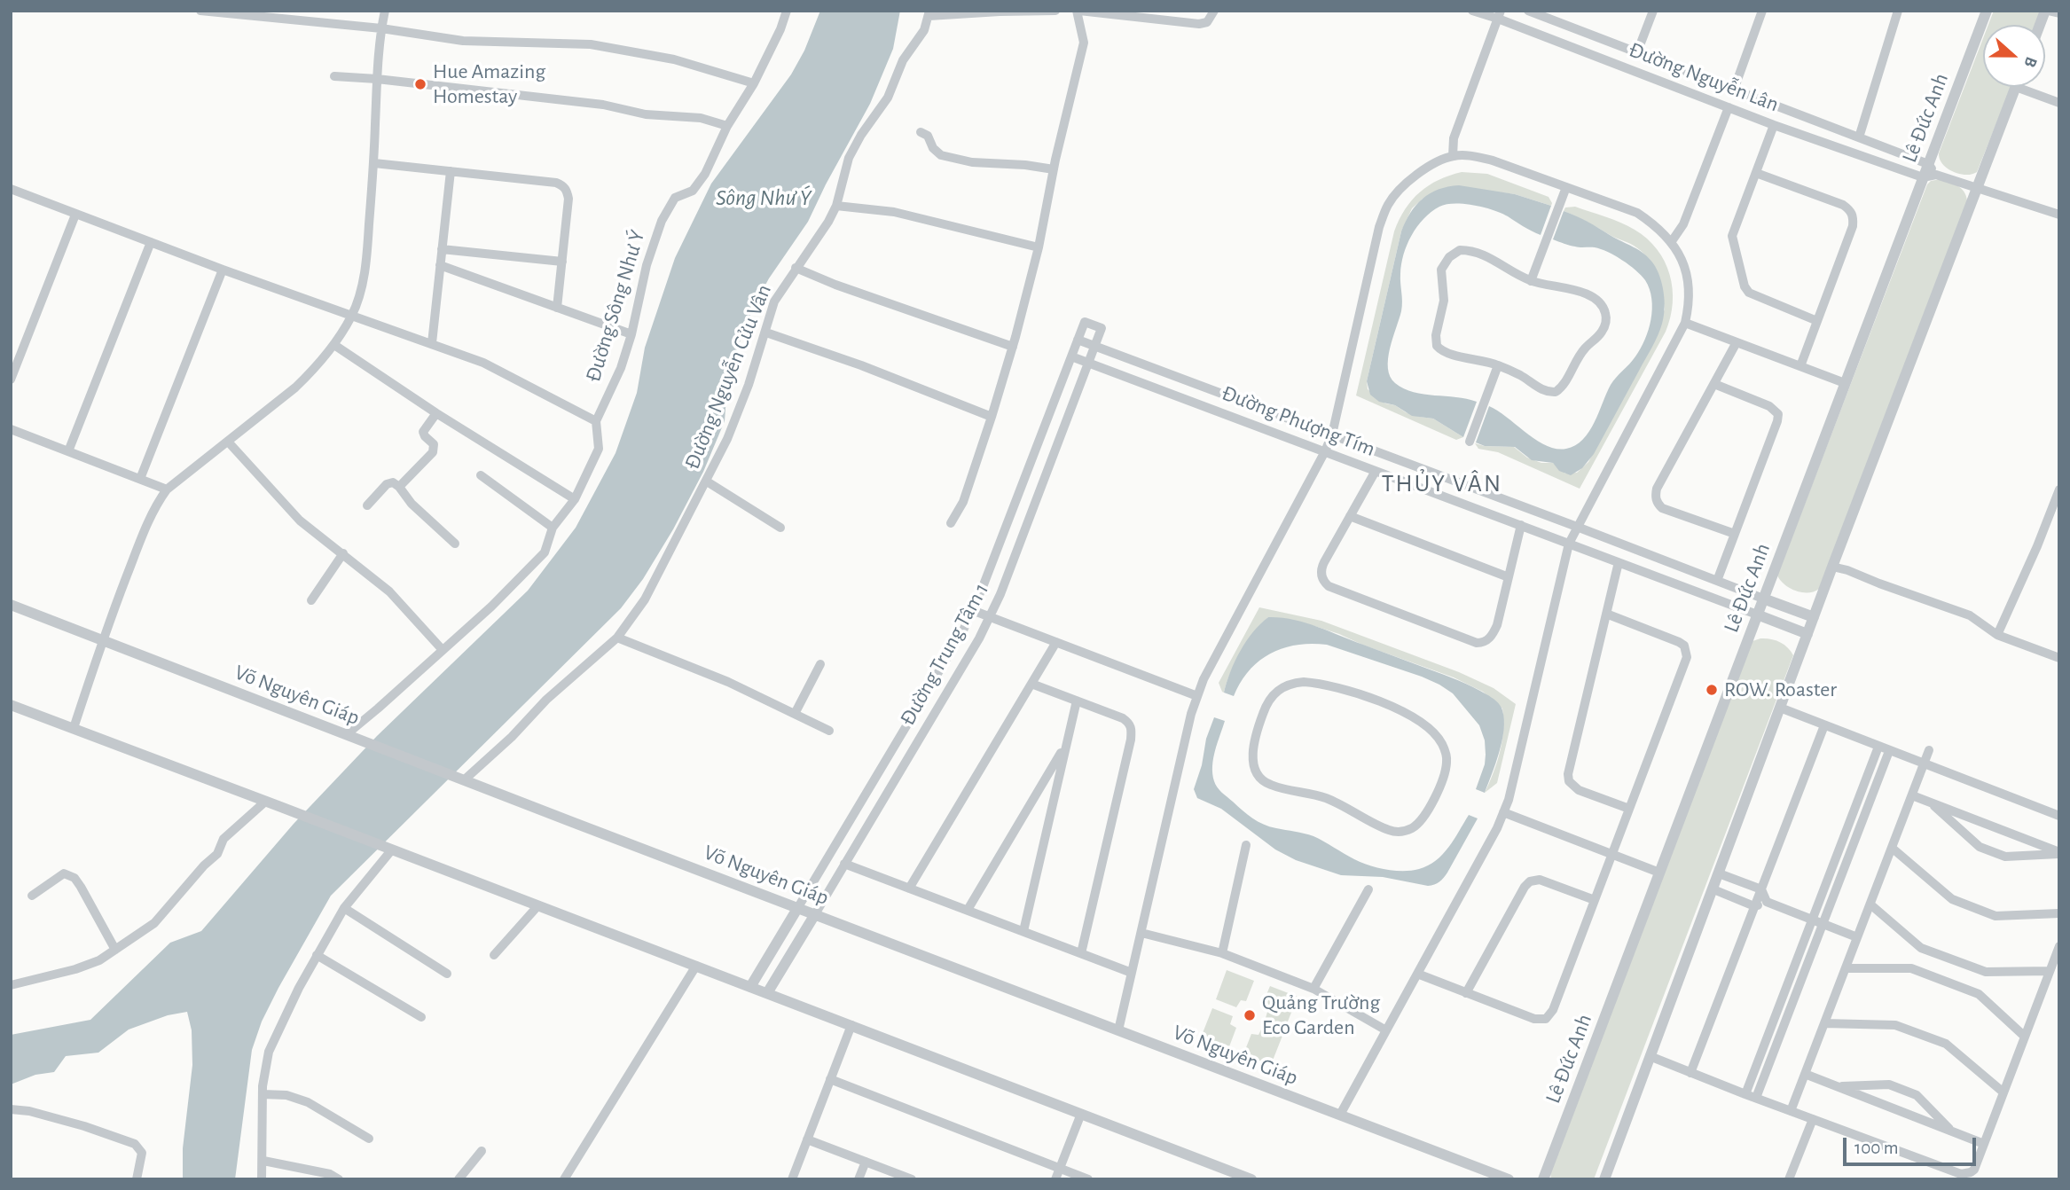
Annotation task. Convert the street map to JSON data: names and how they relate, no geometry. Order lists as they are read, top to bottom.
{
  "streets": {
    "street": [
      "Đường Nguyễn Lân",
      "Lê Đức Anh",
      "Đường Sông Như Ý",
      "Đường Nguyễn Cửu Vân",
      "Đường Phượng Tím",
      "Đường Trung Tâm 1",
      "Võ Nguyên Giáp"
    ]
  },
  "crossings": [
    ["Đường Nguyễn Lân", "Lê Đức Anh"],
    ["Lê Đức Anh", "Đường Phượng Tím"],
    ["Đường Sông Như Ý", "Võ Nguyên Giáp"],
    ["Đường Nguyễn Cửu Vân", "Võ Nguyên Giáp"],
    ["Đường Phượng Tím", "Đường Trung Tâm 1"],
    ["Đường Trung Tâm 1", "Võ Nguyên Giáp"]
  ],
  "districts": ["THỦY VÂN"],
  "water": ["Sông Như Ý"],
  "places": ["Hue Amazing Homestay", "ROW. Roaster", "Quảng Trường Eco Garden"],
  "scale_bar": "100 m",
  "north": "right"
}
